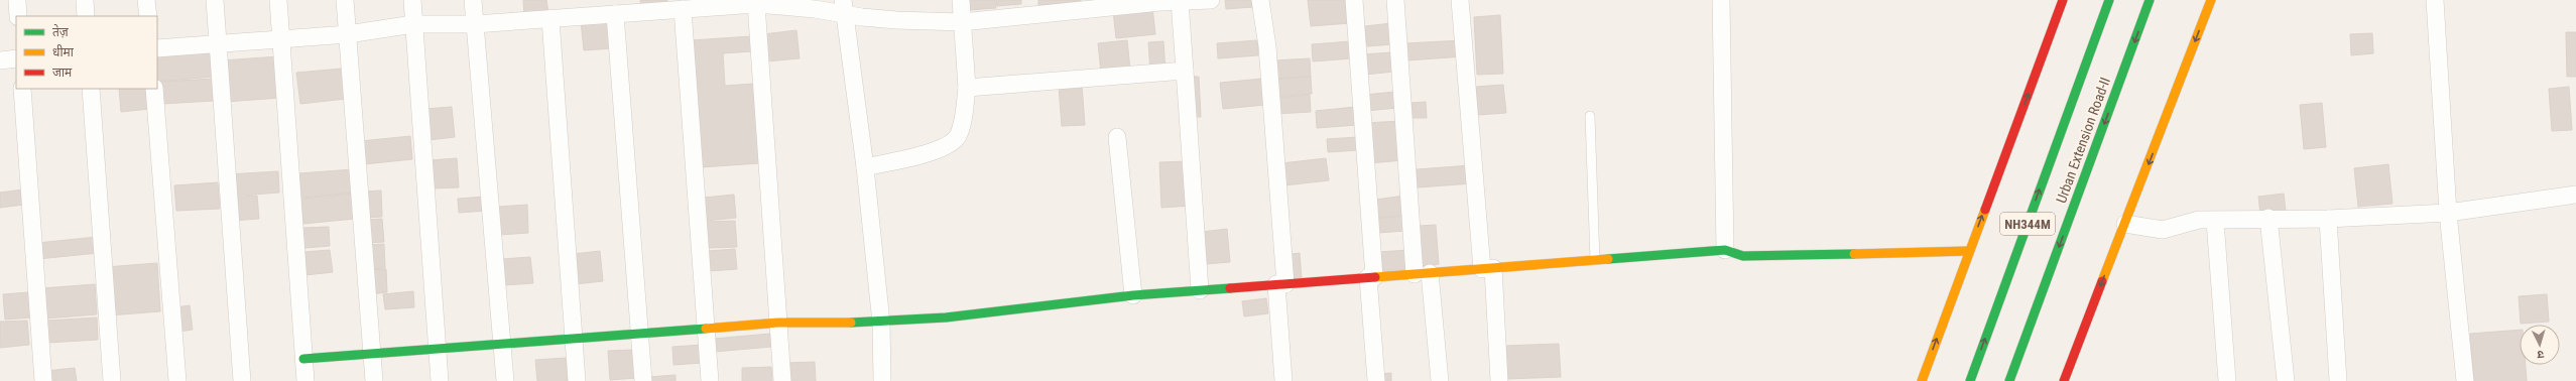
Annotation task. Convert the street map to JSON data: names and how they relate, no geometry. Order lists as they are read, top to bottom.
{
  "streets": {
    "main road": ["Urban Extension Road-II", "NH344M"]
  },
  "legend": ["तेज़", "धीमा", "जाम"],
  "north": "bottom"
}
